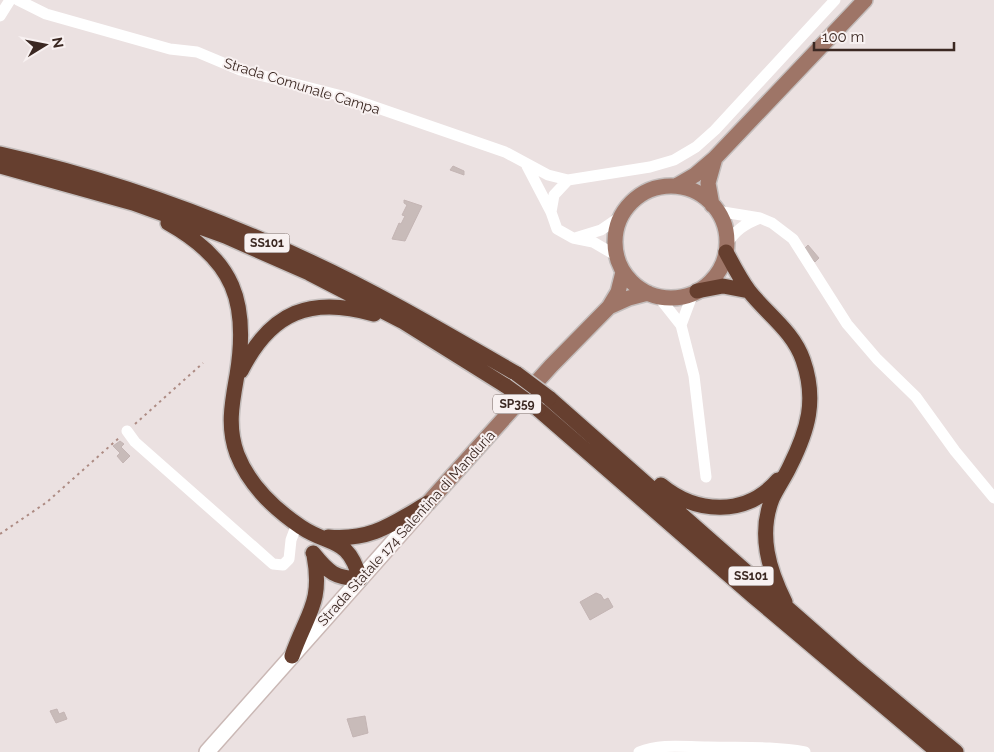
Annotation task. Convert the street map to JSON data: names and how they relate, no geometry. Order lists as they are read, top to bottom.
{
  "streets": {
    "highway": ["SS101"],
    "main road": ["SP359", "Strada Statale 174 Salentina di Manduria"],
    "street": ["Strada Comunale Campa"]
  },
  "scale_bar": "100 m",
  "north": "right"
}
